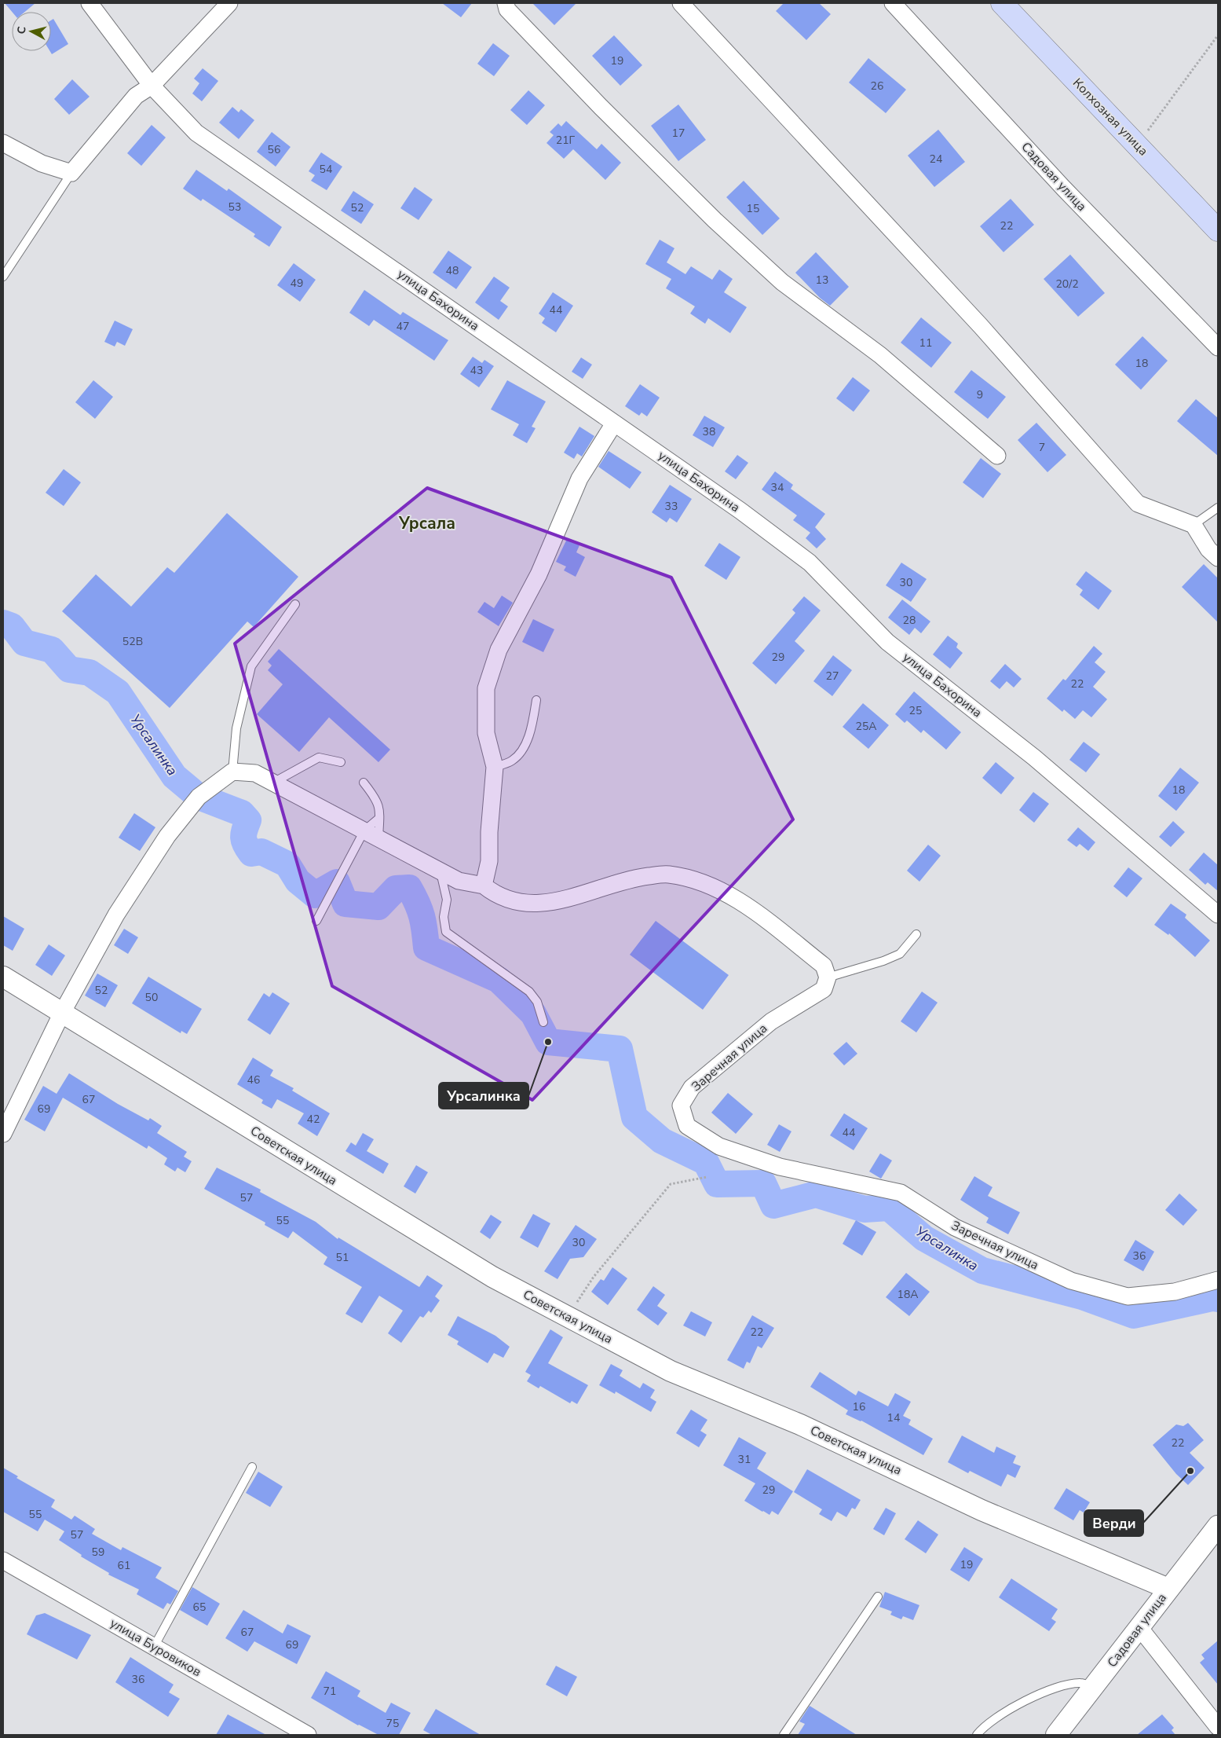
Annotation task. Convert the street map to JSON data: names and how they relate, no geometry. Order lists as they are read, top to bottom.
{
  "streets": {
    "main road": ["Колхозная улица"],
    "street": [
      "Садовая улица",
      "улица Бахорина",
      "Заречная улица",
      "Советская улица",
      "улица Буровиков"
    ]
  },
  "crossings": [
    ["Садовая улица", "Советская улица"]
  ],
  "districts": ["Урсала"],
  "water": ["Урсалинка"],
  "places": ["Урсалинка", "Верди"],
  "house_numbers": [
    "19",
    "26",
    "17",
    "21Г",
    "56",
    "24",
    "54",
    "53",
    "52",
    "15",
    "22",
    "48",
    "13",
    "49",
    "20/2",
    "44",
    "47",
    "11",
    "18",
    "43",
    "9",
    "38",
    "7",
    "34",
    "33",
    "30",
    "28",
    "52В",
    "29",
    "27",
    "22",
    "25",
    "25А",
    "18",
    "52",
    "50",
    "46",
    "67",
    "69",
    "42",
    "44",
    "57",
    "55",
    "30",
    "36",
    "51",
    "18А",
    "22",
    "16",
    "14",
    "22",
    "31",
    "29",
    "55",
    "57",
    "59",
    "19",
    "61",
    "65",
    "67",
    "69",
    "36",
    "71",
    "75"
  ],
  "north": "left"
}
